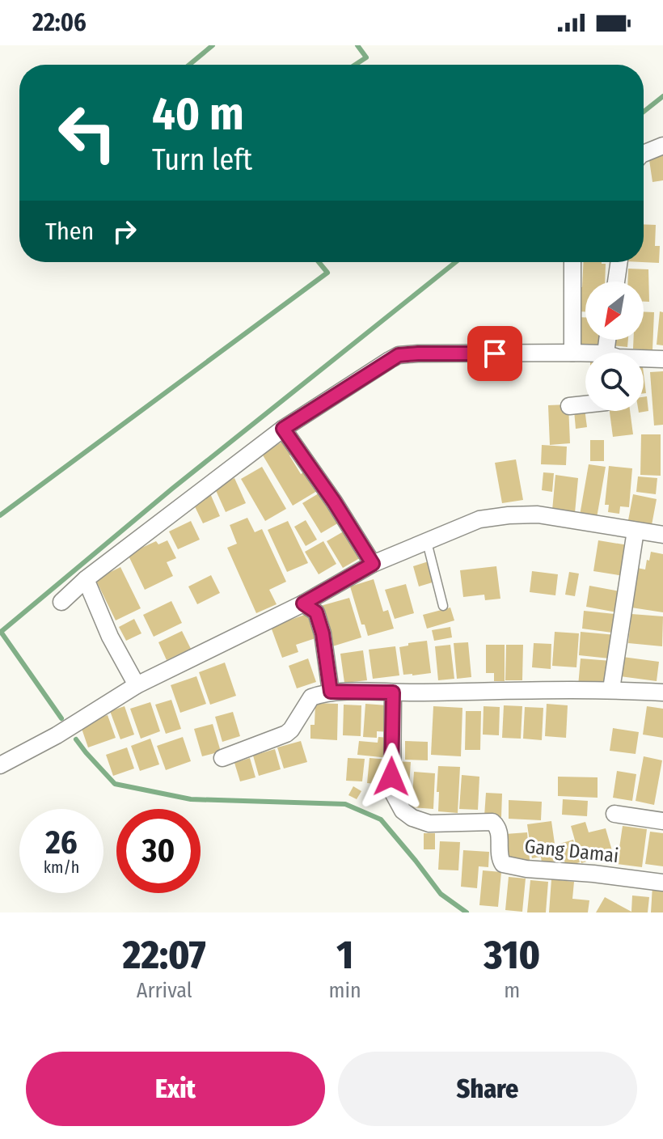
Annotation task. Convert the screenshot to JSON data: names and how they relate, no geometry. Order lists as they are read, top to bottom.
{
  "streets": {
    "street": ["Gang Damai"]
  },
  "north": "bottom left",
  "page": {
    "status": "22:06",
    "turn": ["40 m", "Turn left"],
    "then": "Then",
    "speed": "26 km/h",
    "limit": "30",
    "eta": [
      "22:07",
      "Arrival",
      "1",
      "min",
      "310",
      "m"
    ],
    "buttons": ["Exit", "Share"]
  }
}
